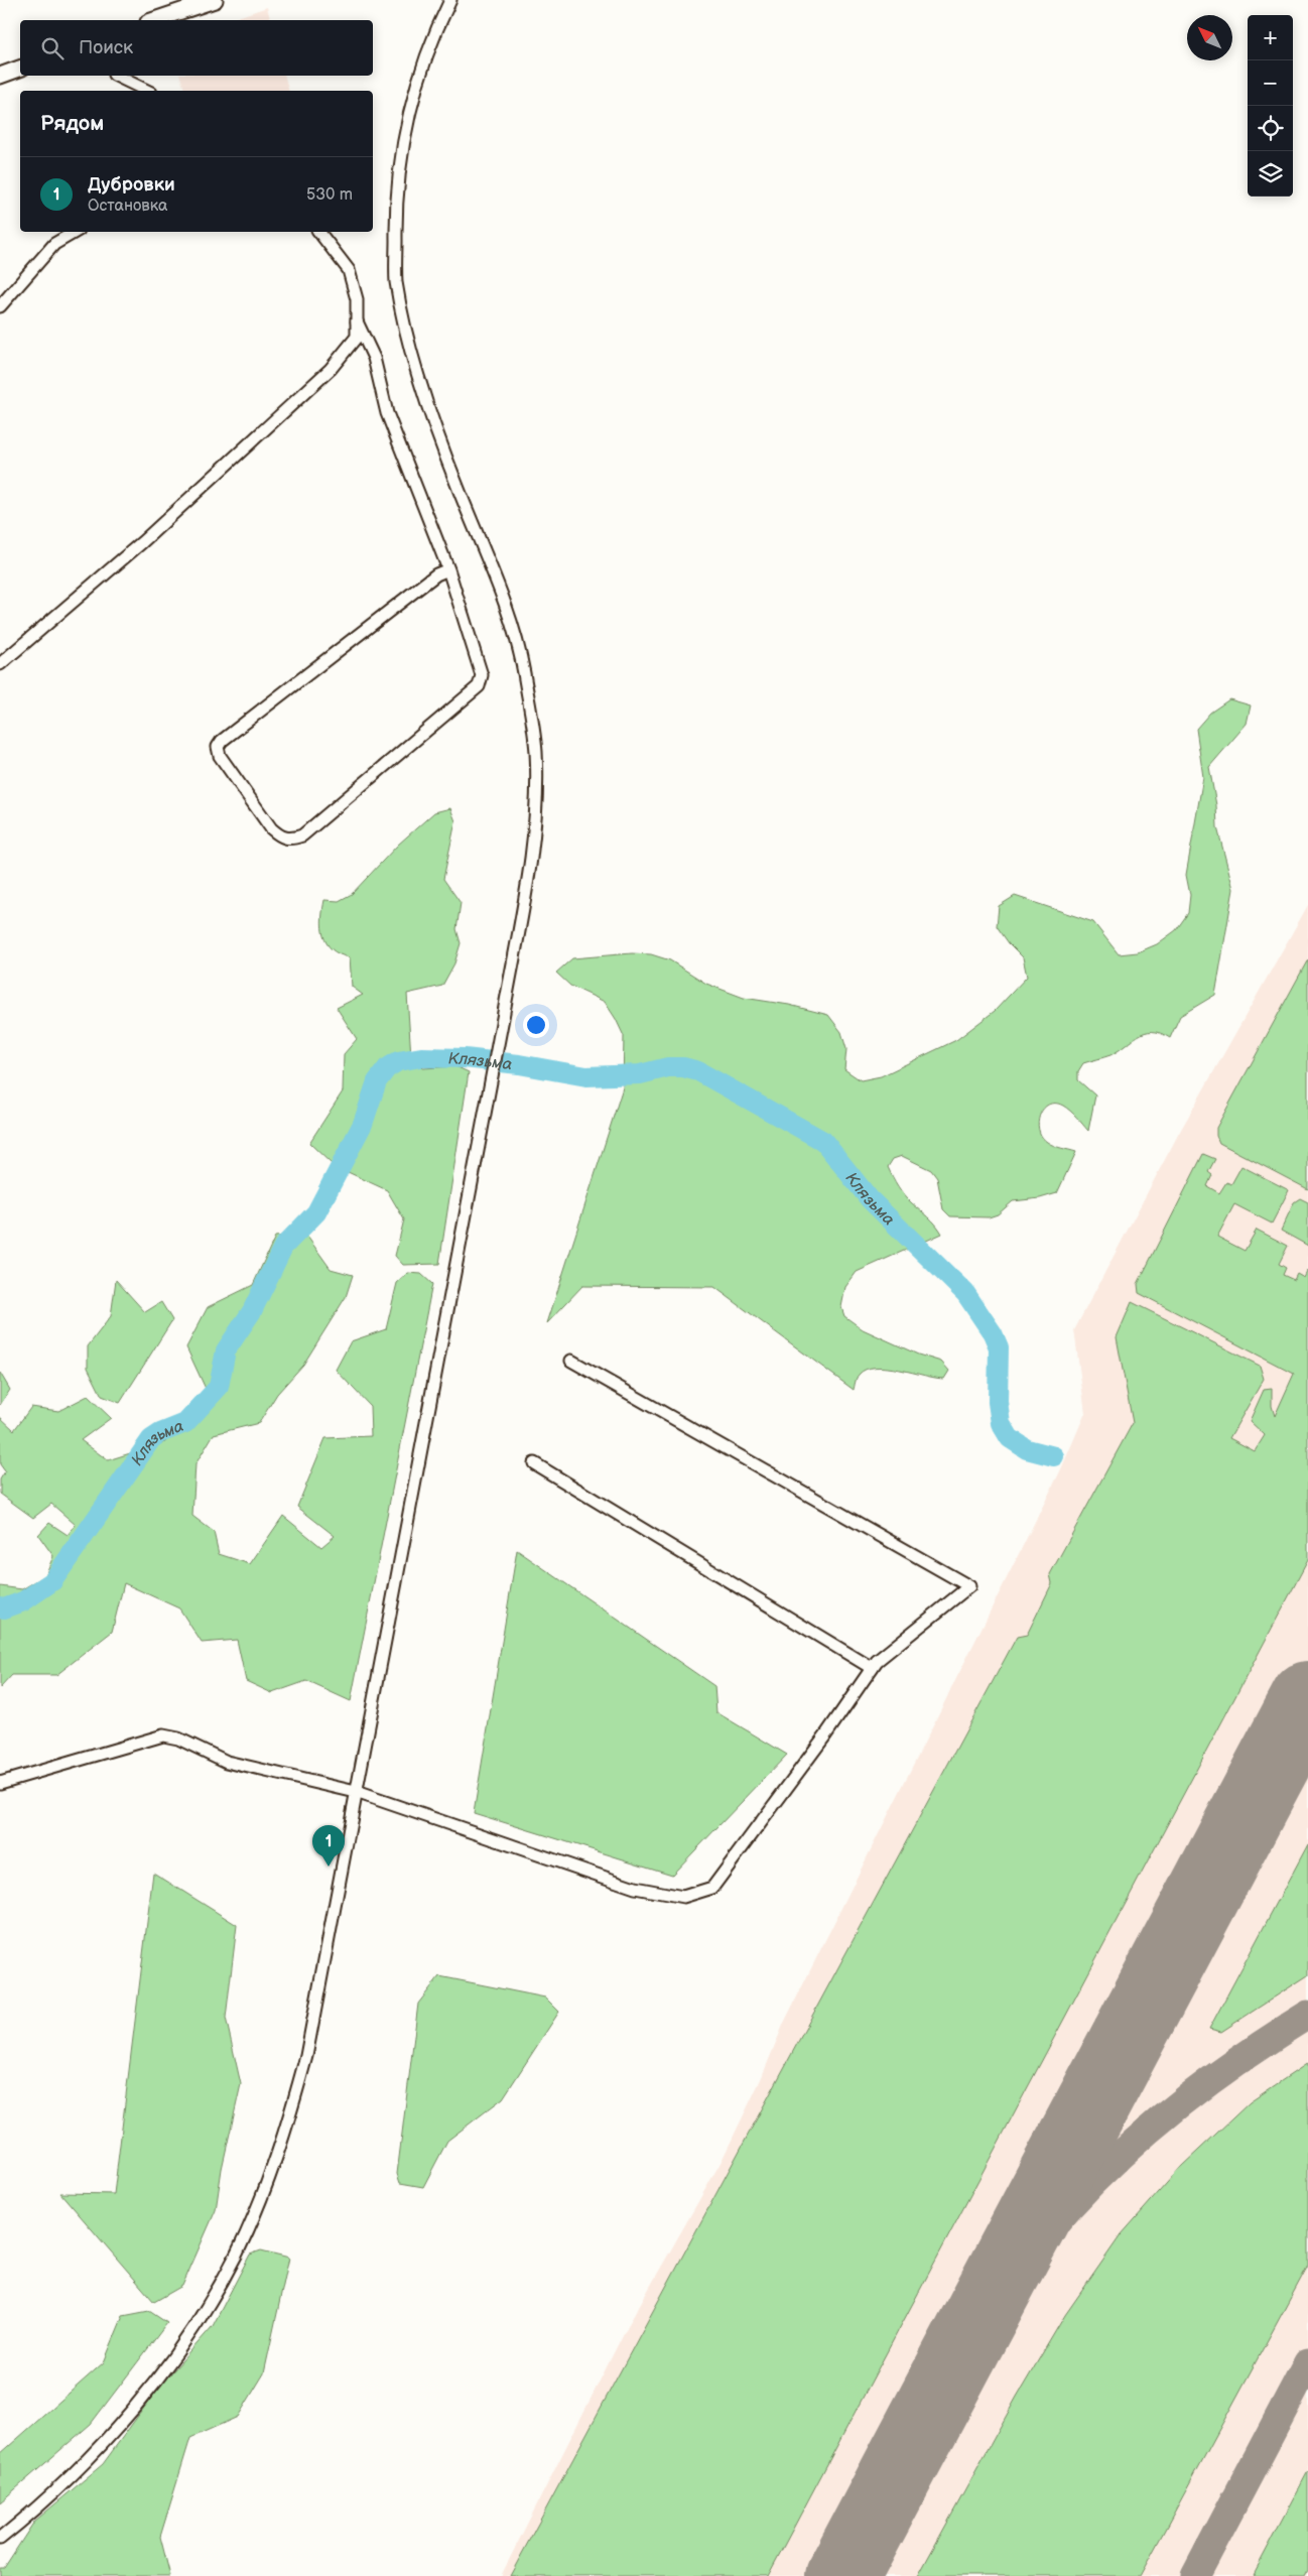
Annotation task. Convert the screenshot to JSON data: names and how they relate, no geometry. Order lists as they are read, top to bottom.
{
  "water": ["Клязьма"],
  "north": "top left",
  "page": {
    "map_buttons": ["+", "−"],
    "search": "Поиск",
    "heading": "Рядом",
    "list": [
      {
        "mark": "1",
        "name": "Дубровки",
        "note": "Остановка",
        "value": "530 m"
      }
    ],
    "pins": "1"
  }
}
